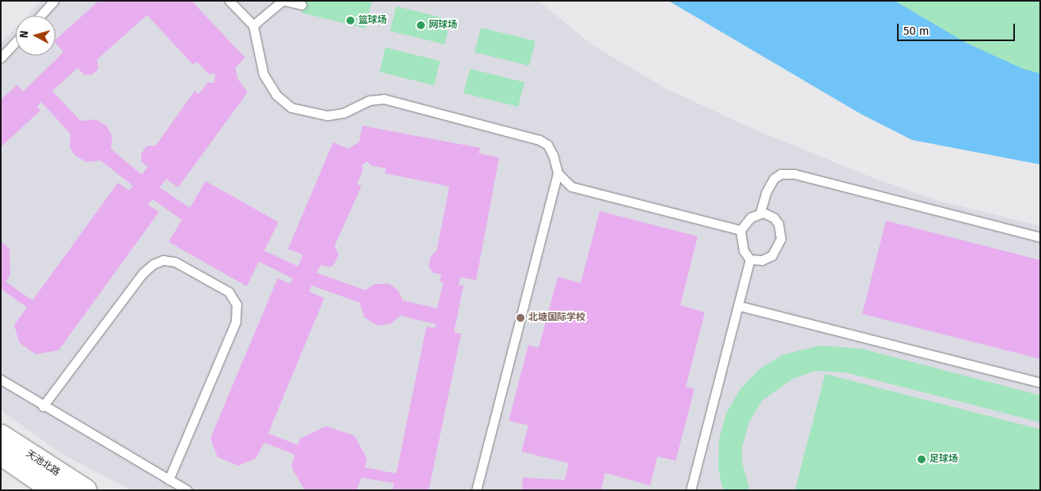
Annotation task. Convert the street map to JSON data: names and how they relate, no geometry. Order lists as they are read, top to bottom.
{
  "streets": {
    "street": ["天池北路"]
  },
  "places": [
    "篮球场",
    "网球场",
    "北塘国际学校",
    "足球场"
  ],
  "scale_bar": "50 m",
  "north": "left"
}
